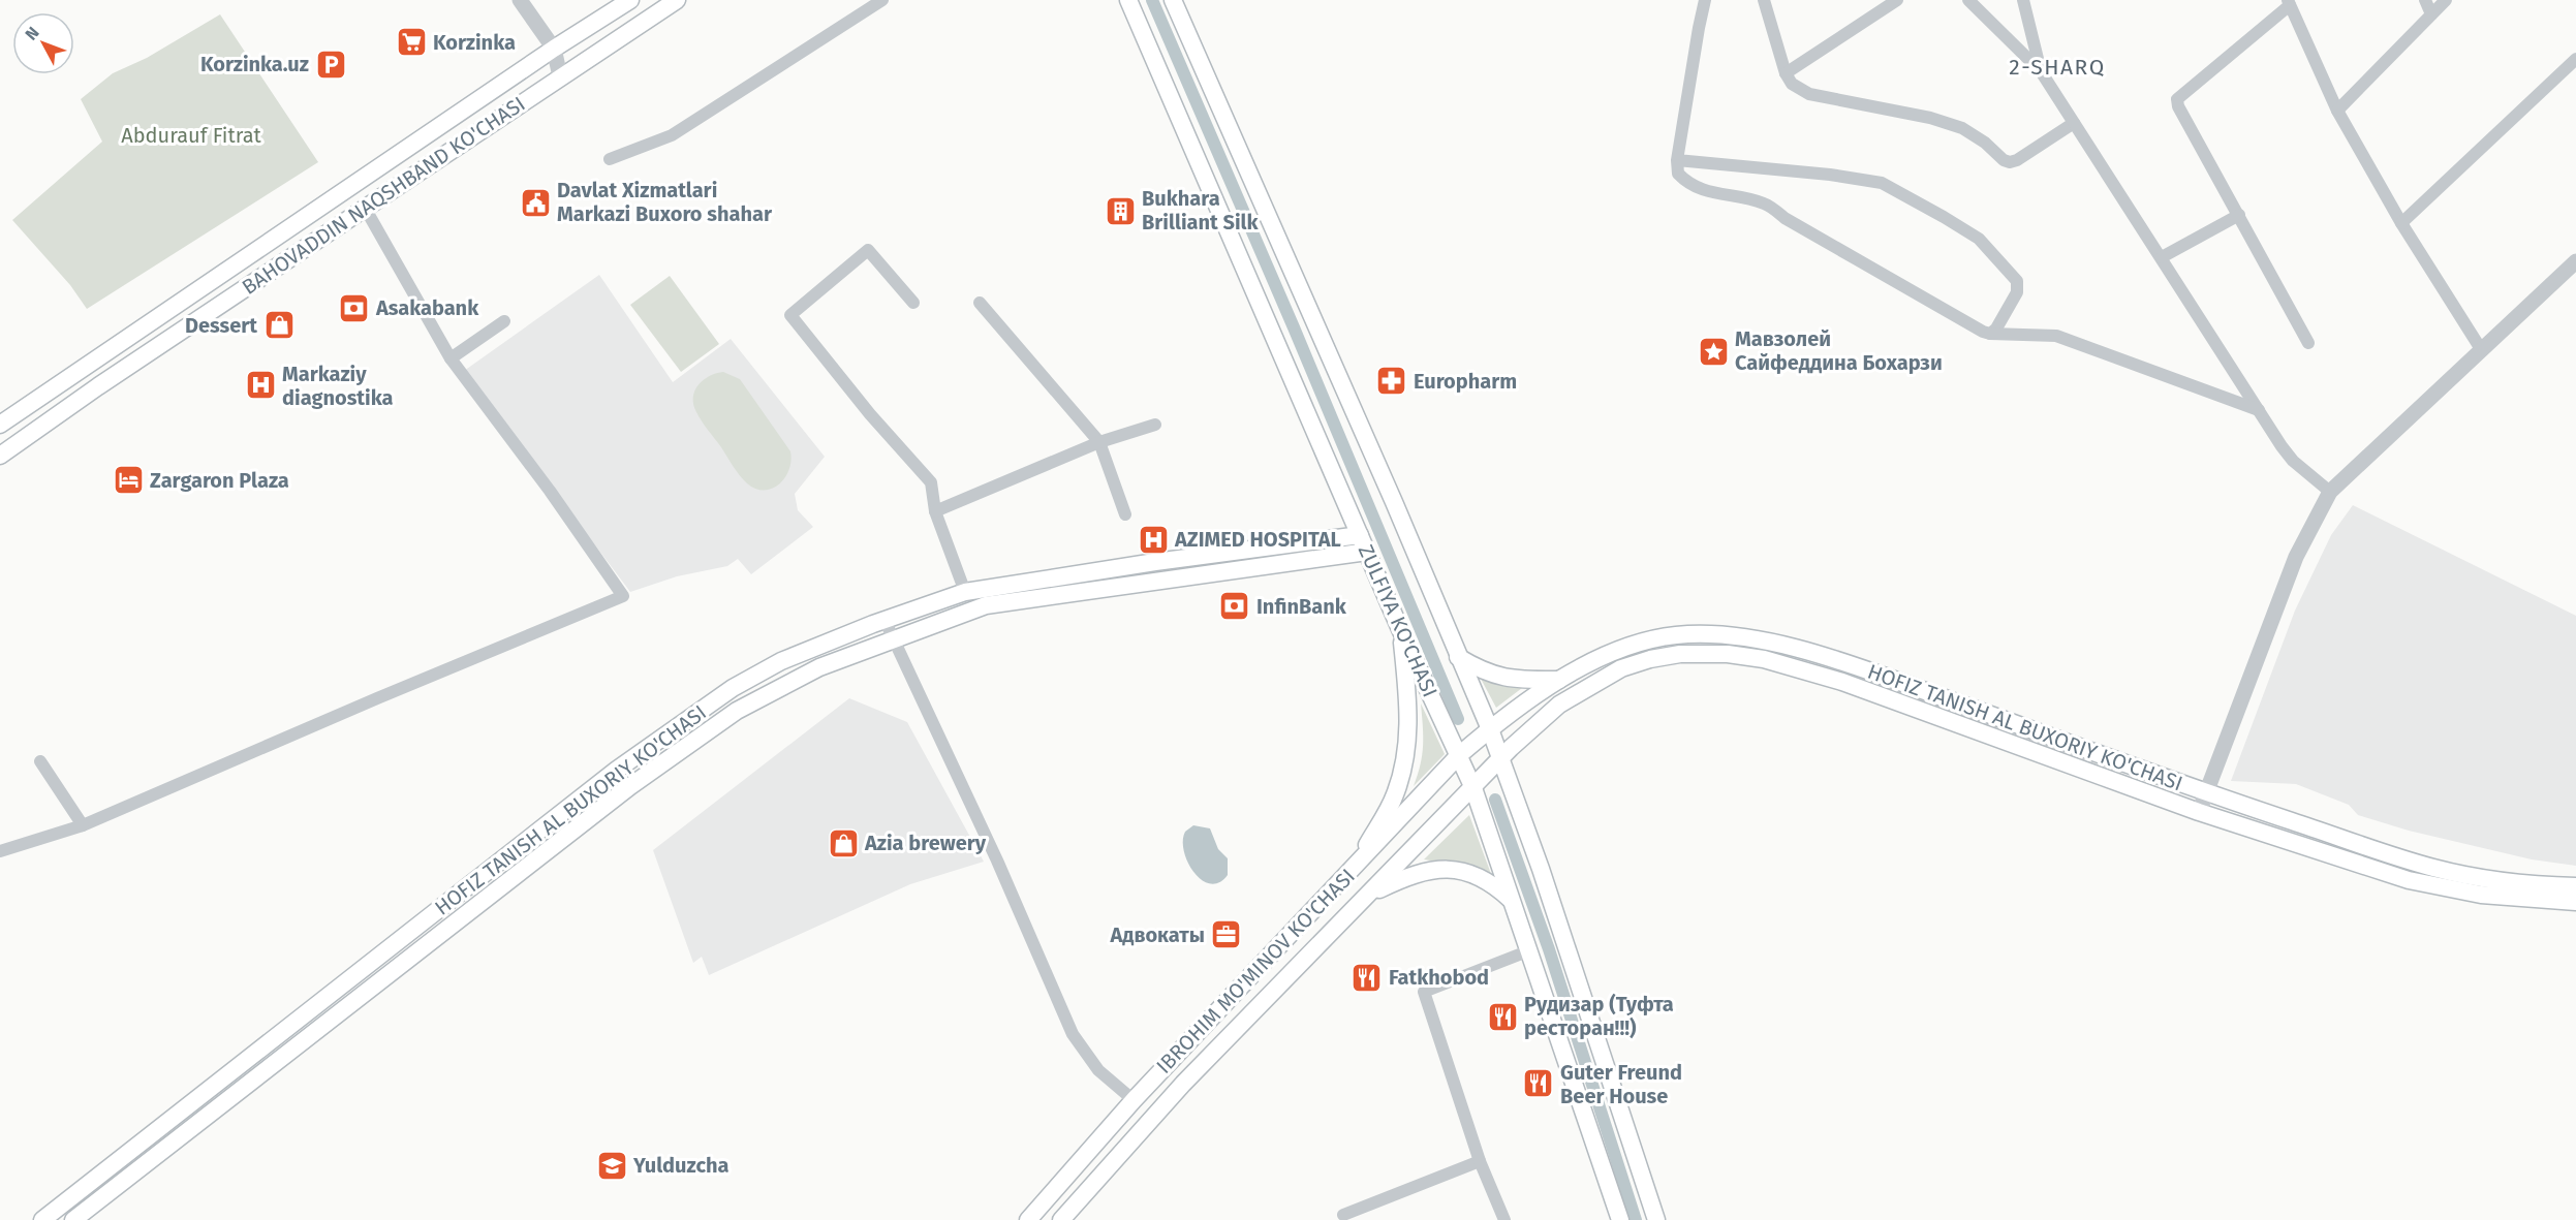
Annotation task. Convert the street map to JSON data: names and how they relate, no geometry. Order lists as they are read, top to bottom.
{
  "streets": {
    "main road": [
      "BAHOVADDIN NAQSHBAND KO'CHASI",
      "ZULFIYA KO'CHASI",
      "HOFIZ TANISH AL BUXORIY KO'CHASI",
      "IBROHIM MO'MINOV KO'CHASI"
    ]
  },
  "crossings": [
    ["ZULFIYA KO'CHASI", "HOFIZ TANISH AL BUXORIY KO'CHASI"],
    ["ZULFIYA KO'CHASI", "IBROHIM MO'MINOV KO'CHASI"],
    ["HOFIZ TANISH AL BUXORIY KO'CHASI", "IBROHIM MO'MINOV KO'CHASI"]
  ],
  "districts": ["2-SHARQ"],
  "parks": ["Abdurauf Fitrat"],
  "places": {
    "supermarket": ["Korzinka"],
    "parking": ["Korzinka.uz"],
    "public building": ["Davlat Xizmatlari Markazi Buxoro shahar"],
    "building": ["Bukhara Brilliant Silk"],
    "bank": ["Asakabank", "InfinBank"],
    "shop": ["Dessert", "Azia brewery"],
    "place": ["Мавзолей Сайфеддина Бохарзи"],
    "pharmacy": ["Europharm"],
    "hospital": ["Markaziy diagnostika", "AZIMED HOSPITAL"],
    "hotel": ["Zargaron Plaza"],
    "office": ["Адвокаты"],
    "restaurant": ["Fatkhobod", "Рудизар (Туфта ресторан!!!)", "Guter Freund Beer House"],
    "school or university": ["Yulduzcha"]
  },
  "north": "top left"
}
